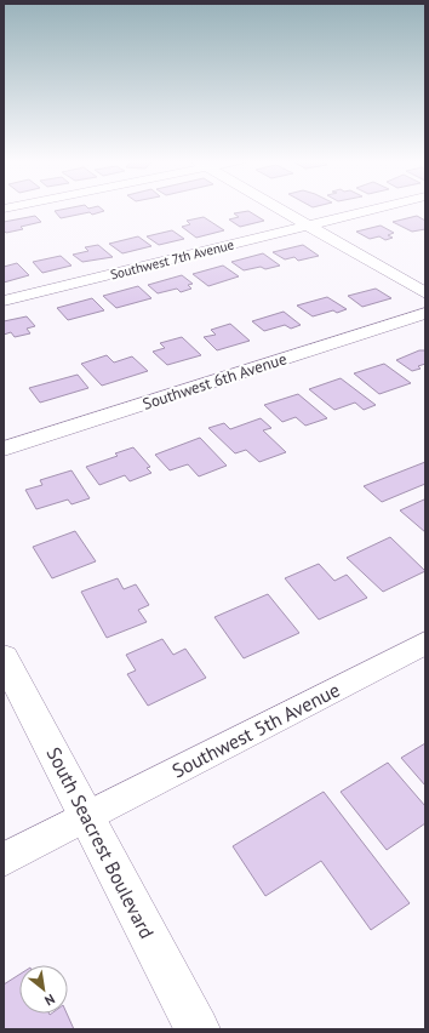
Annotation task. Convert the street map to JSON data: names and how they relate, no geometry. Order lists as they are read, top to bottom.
{
  "streets": {
    "street": [
      "Southwest 7th Avenue",
      "Southwest 6th Avenue",
      "Southwest 5th Avenue",
      "South Seacrest Boulevard"
    ]
  },
  "crossings": [
    ["Southwest 5th Avenue", "South Seacrest Boulevard"]
  ],
  "north": "bottom right"
}
